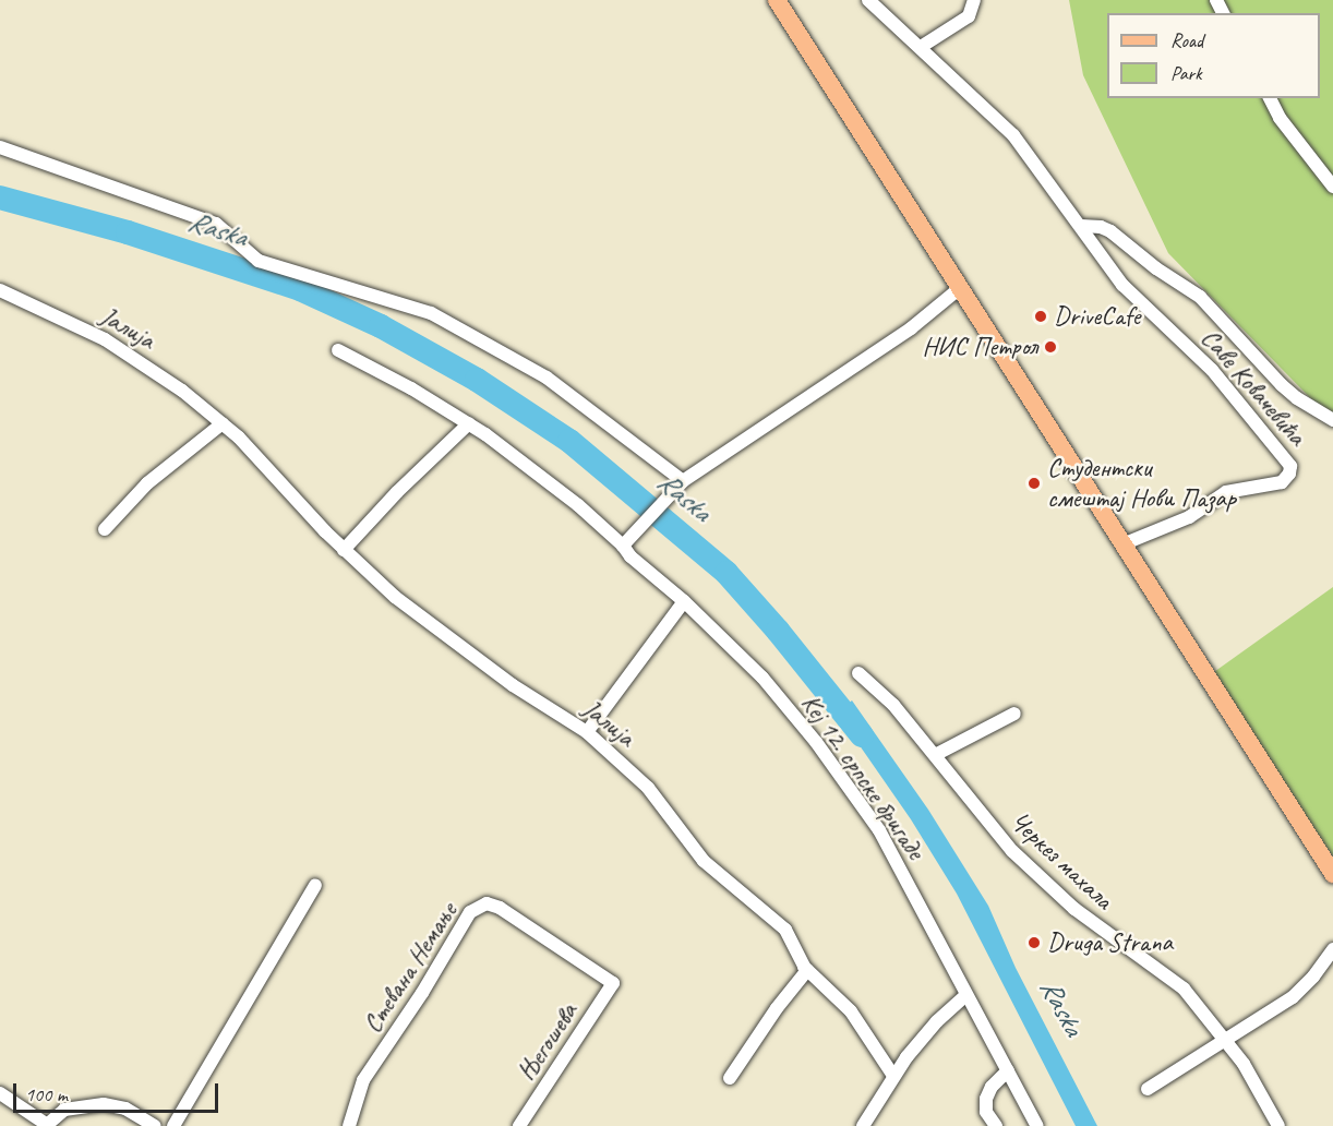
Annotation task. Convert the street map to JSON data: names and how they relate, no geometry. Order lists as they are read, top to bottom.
{
  "streets": {
    "street": [
      "Јалија",
      "Саве Ковачевића",
      "Кеј 12. српске бригаде",
      "Черкез махала",
      "Стевана Немање",
      "Његошева"
    ]
  },
  "crossings": [
    ["Стевана Немање", "Његошева"]
  ],
  "water": ["Raska"],
  "places": [
    "DriveCafe",
    "НИС Петрол",
    "Студентски смештај Нови Пазар",
    "Druga Strana"
  ],
  "legend": ["Road", "Park"],
  "scale_bar": "100 m"
}
